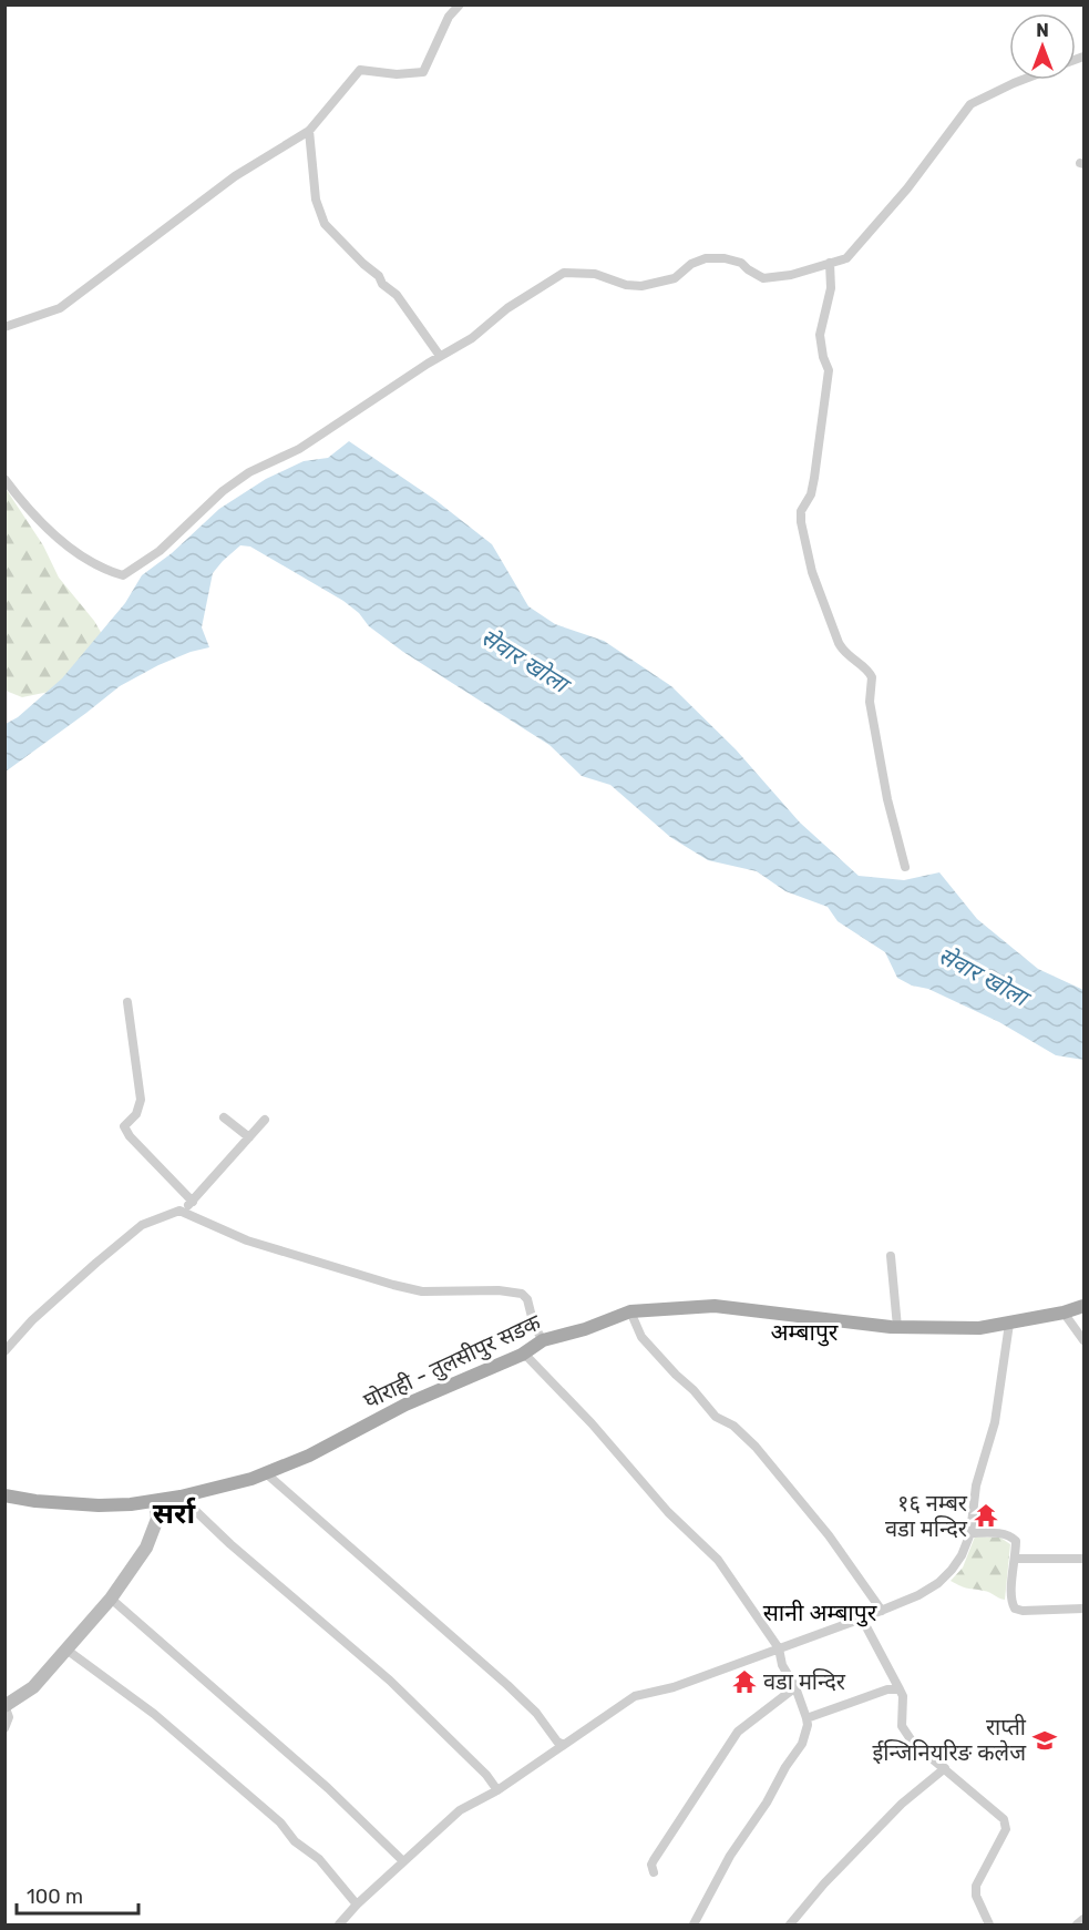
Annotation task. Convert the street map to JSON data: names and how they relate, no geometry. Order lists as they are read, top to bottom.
{
  "streets": {
    "main road": ["घोराही - तुलसीपुर सडक"]
  },
  "districts": ["अम्बापुर", "सर्रा", "सानी अम्बापुर"],
  "water": ["सेवार खोला"],
  "places": {
    "temple": ["१६ नम्बर वडा मन्दिर", "वडा मन्दिर"],
    "school or university": ["राप्ती ईन्जिनियरिङ कलेज"]
  },
  "scale_bar": "100 m",
  "north": "top"
}
